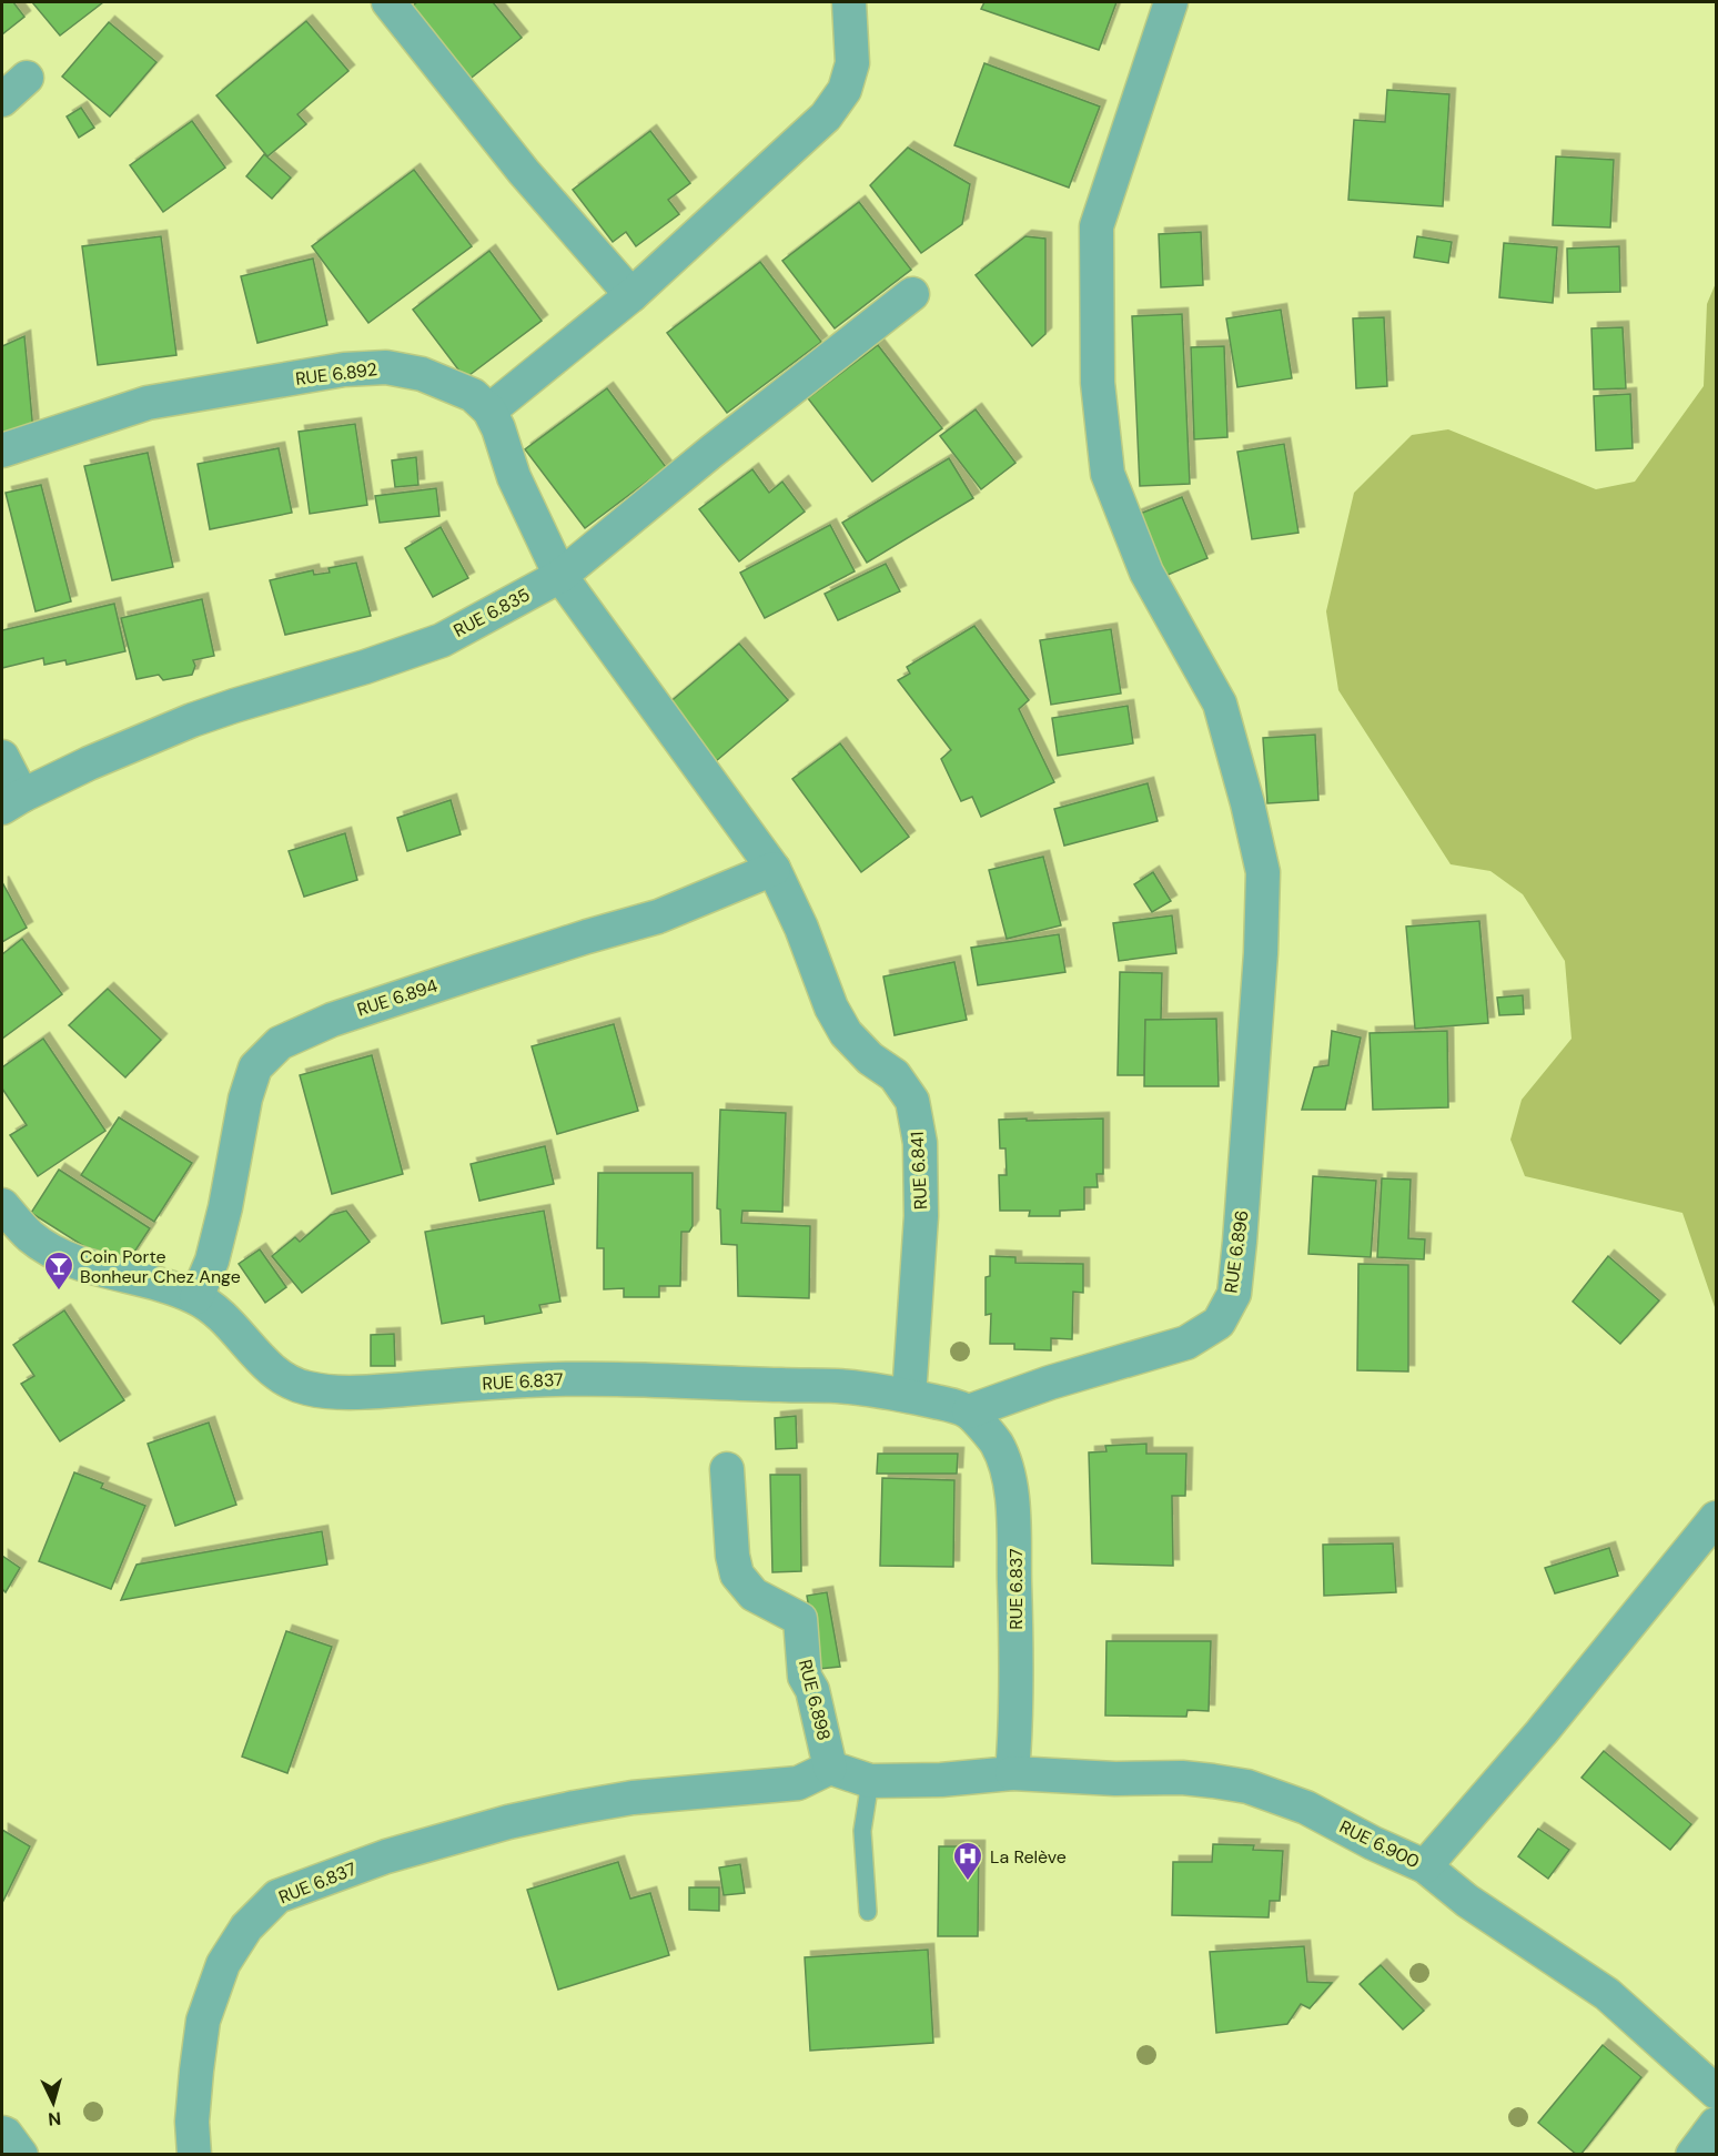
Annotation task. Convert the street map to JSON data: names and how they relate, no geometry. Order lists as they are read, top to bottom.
{
  "streets": {
    "street": [
      "RUE 6.892",
      "RUE 6.835",
      "RUE 6.894",
      "RUE 6.841",
      "RUE 6.896",
      "RUE 6.837",
      "RUE 6.898",
      "RUE 6.900"
    ]
  },
  "crossings": [
    ["RUE 6.835", "RUE 6.841"],
    ["RUE 6.894", "RUE 6.841"],
    ["RUE 6.894", "RUE 6.837"],
    ["RUE 6.841", "RUE 6.837"],
    ["RUE 6.896", "RUE 6.837"],
    ["RUE 6.837", "RUE 6.898"],
    ["RUE 6.837", "RUE 6.900"]
  ],
  "places": {
    "bar": ["Coin Porte Bonheur Chez Ange"],
    "hospital": ["La Relève"]
  },
  "north": "bottom"
}
